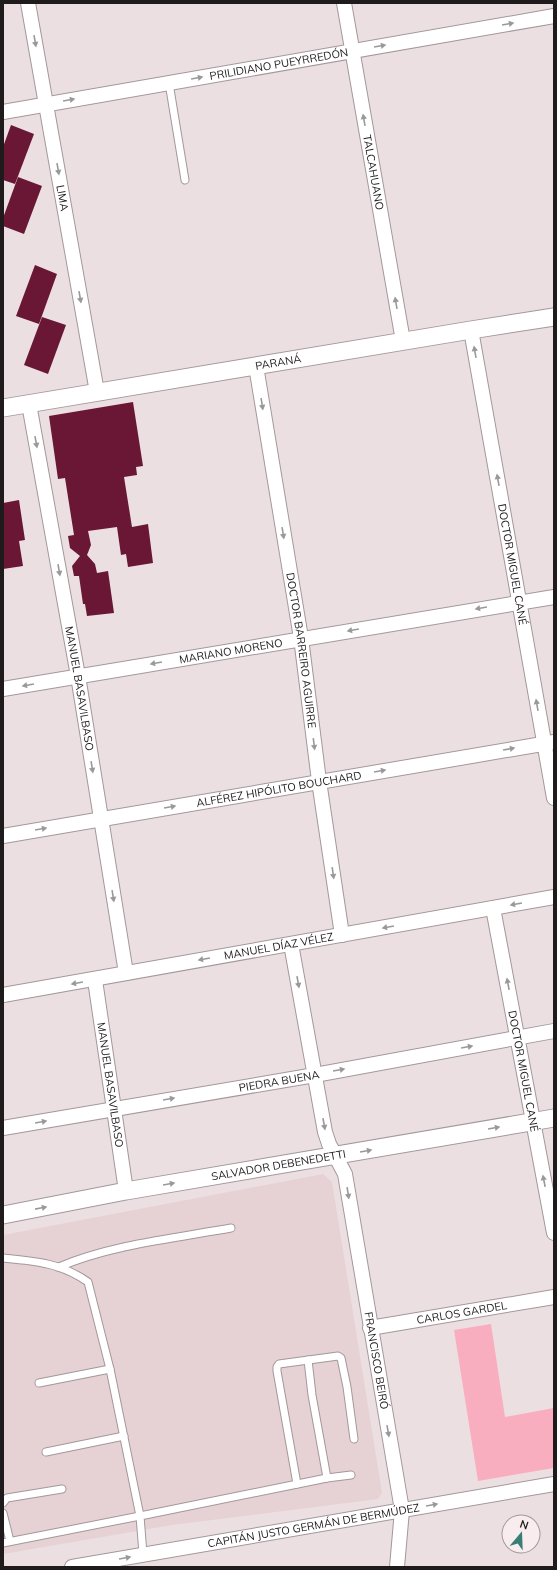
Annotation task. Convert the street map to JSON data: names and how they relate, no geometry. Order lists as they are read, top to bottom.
{
  "streets": {
    "street": [
      "PRILIDIANO PUEYRREDÓN",
      "TALCAHUANO",
      "LIMA",
      "PARANÁ",
      "DOCTOR MIGUEL CANÉ",
      "MARIANO MORENO",
      "DOCTOR BARREIRO AGUIRRE",
      "MANUEL BASAVILBASO",
      "ALFÉREZ HIPÓLITO BOUCHARD",
      "MANUEL DÍAZ VÉLEZ",
      "PIEDRA BUENA",
      "SALVADOR DEBENEDETTI",
      "CARLOS GARDEL",
      "FRANCISCO BEIRÓ",
      "CAPITÁN JUSTO GERMÁN DE BERMÚDEZ"
    ]
  },
  "crossings": [
    ["PRILIDIANO PUEYRREDÓN", "TALCAHUANO"],
    ["PRILIDIANO PUEYRREDÓN", "LIMA"],
    ["TALCAHUANO", "PARANÁ"],
    ["LIMA", "PARANÁ"],
    ["PARANÁ", "DOCTOR MIGUEL CANÉ"],
    ["PARANÁ", "DOCTOR BARREIRO AGUIRRE"],
    ["PARANÁ", "MANUEL BASAVILBASO"],
    ["DOCTOR MIGUEL CANÉ", "MARIANO MORENO"],
    ["DOCTOR MIGUEL CANÉ", "ALFÉREZ HIPÓLITO BOUCHARD"],
    ["DOCTOR MIGUEL CANÉ", "MANUEL DÍAZ VÉLEZ"],
    ["DOCTOR MIGUEL CANÉ", "PIEDRA BUENA"],
    ["DOCTOR MIGUEL CANÉ", "SALVADOR DEBENEDETTI"],
    ["MARIANO MORENO", "DOCTOR BARREIRO AGUIRRE"],
    ["MARIANO MORENO", "MANUEL BASAVILBASO"],
    ["DOCTOR BARREIRO AGUIRRE", "ALFÉREZ HIPÓLITO BOUCHARD"],
    ["DOCTOR BARREIRO AGUIRRE", "MANUEL DÍAZ VÉLEZ"],
    ["MANUEL BASAVILBASO", "ALFÉREZ HIPÓLITO BOUCHARD"],
    ["MANUEL BASAVILBASO", "MANUEL DÍAZ VÉLEZ"],
    ["MANUEL BASAVILBASO", "PIEDRA BUENA"],
    ["MANUEL BASAVILBASO", "SALVADOR DEBENEDETTI"],
    ["SALVADOR DEBENEDETTI", "FRANCISCO BEIRÓ"],
    ["CARLOS GARDEL", "FRANCISCO BEIRÓ"],
    ["FRANCISCO BEIRÓ", "CAPITÁN JUSTO GERMÁN DE BERMÚDEZ"]
  ],
  "one_way": [
    "PRILIDIANO PUEYRREDÓN",
    "TALCAHUANO",
    "LIMA",
    "DOCTOR MIGUEL CANÉ",
    "MARIANO MORENO",
    "DOCTOR BARREIRO AGUIRRE",
    "MANUEL BASAVILBASO",
    "ALFÉREZ HIPÓLITO BOUCHARD",
    "MANUEL DÍAZ VÉLEZ",
    "PIEDRA BUENA",
    "SALVADOR DEBENEDETTI",
    "FRANCISCO BEIRÓ",
    "CAPITÁN JUSTO GERMÁN DE BERMÚDEZ"
  ],
  "north": "top"
}
